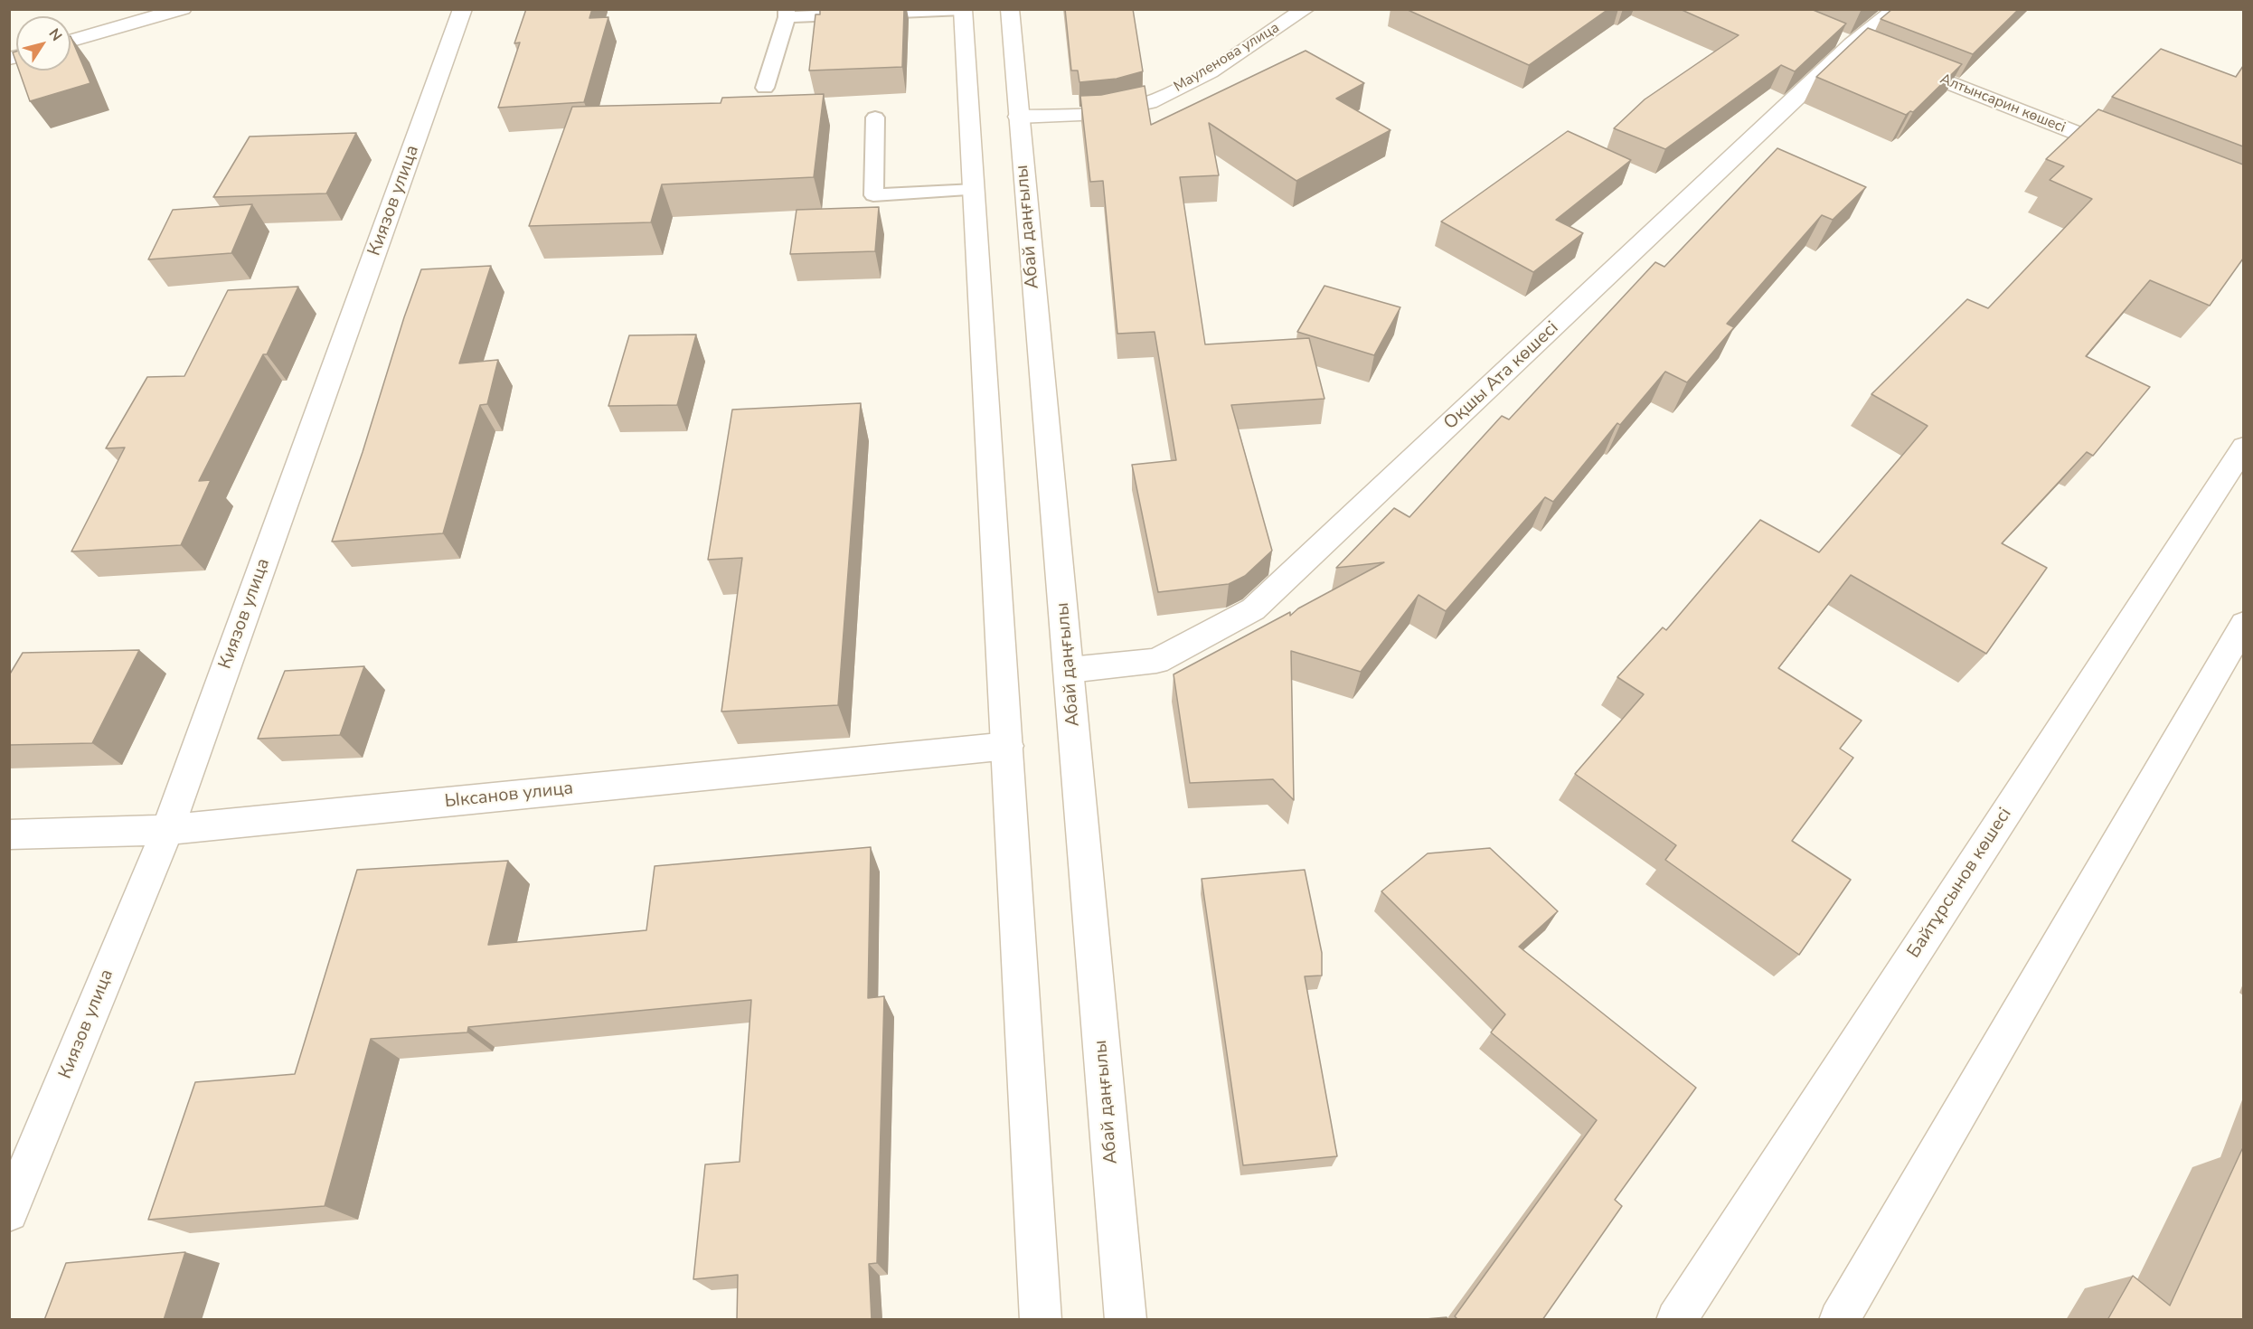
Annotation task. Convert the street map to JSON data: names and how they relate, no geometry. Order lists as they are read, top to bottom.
{
  "streets": {
    "street": [
      "Мауленова улица",
      "Алтынсарин көшесі",
      "Киязов улица",
      "Абай даңғылы",
      "Оқшы Ата көшесі",
      "Ыксанов улица",
      "Байтұрсынов көшесі"
    ]
  },
  "crossings": [
    ["Мауленова улица", "Абай даңғылы"],
    ["Киязов улица", "Ыксанов улица"],
    ["Абай даңғылы", "Оқшы Ата көшесі"]
  ],
  "north": "top right"
}
